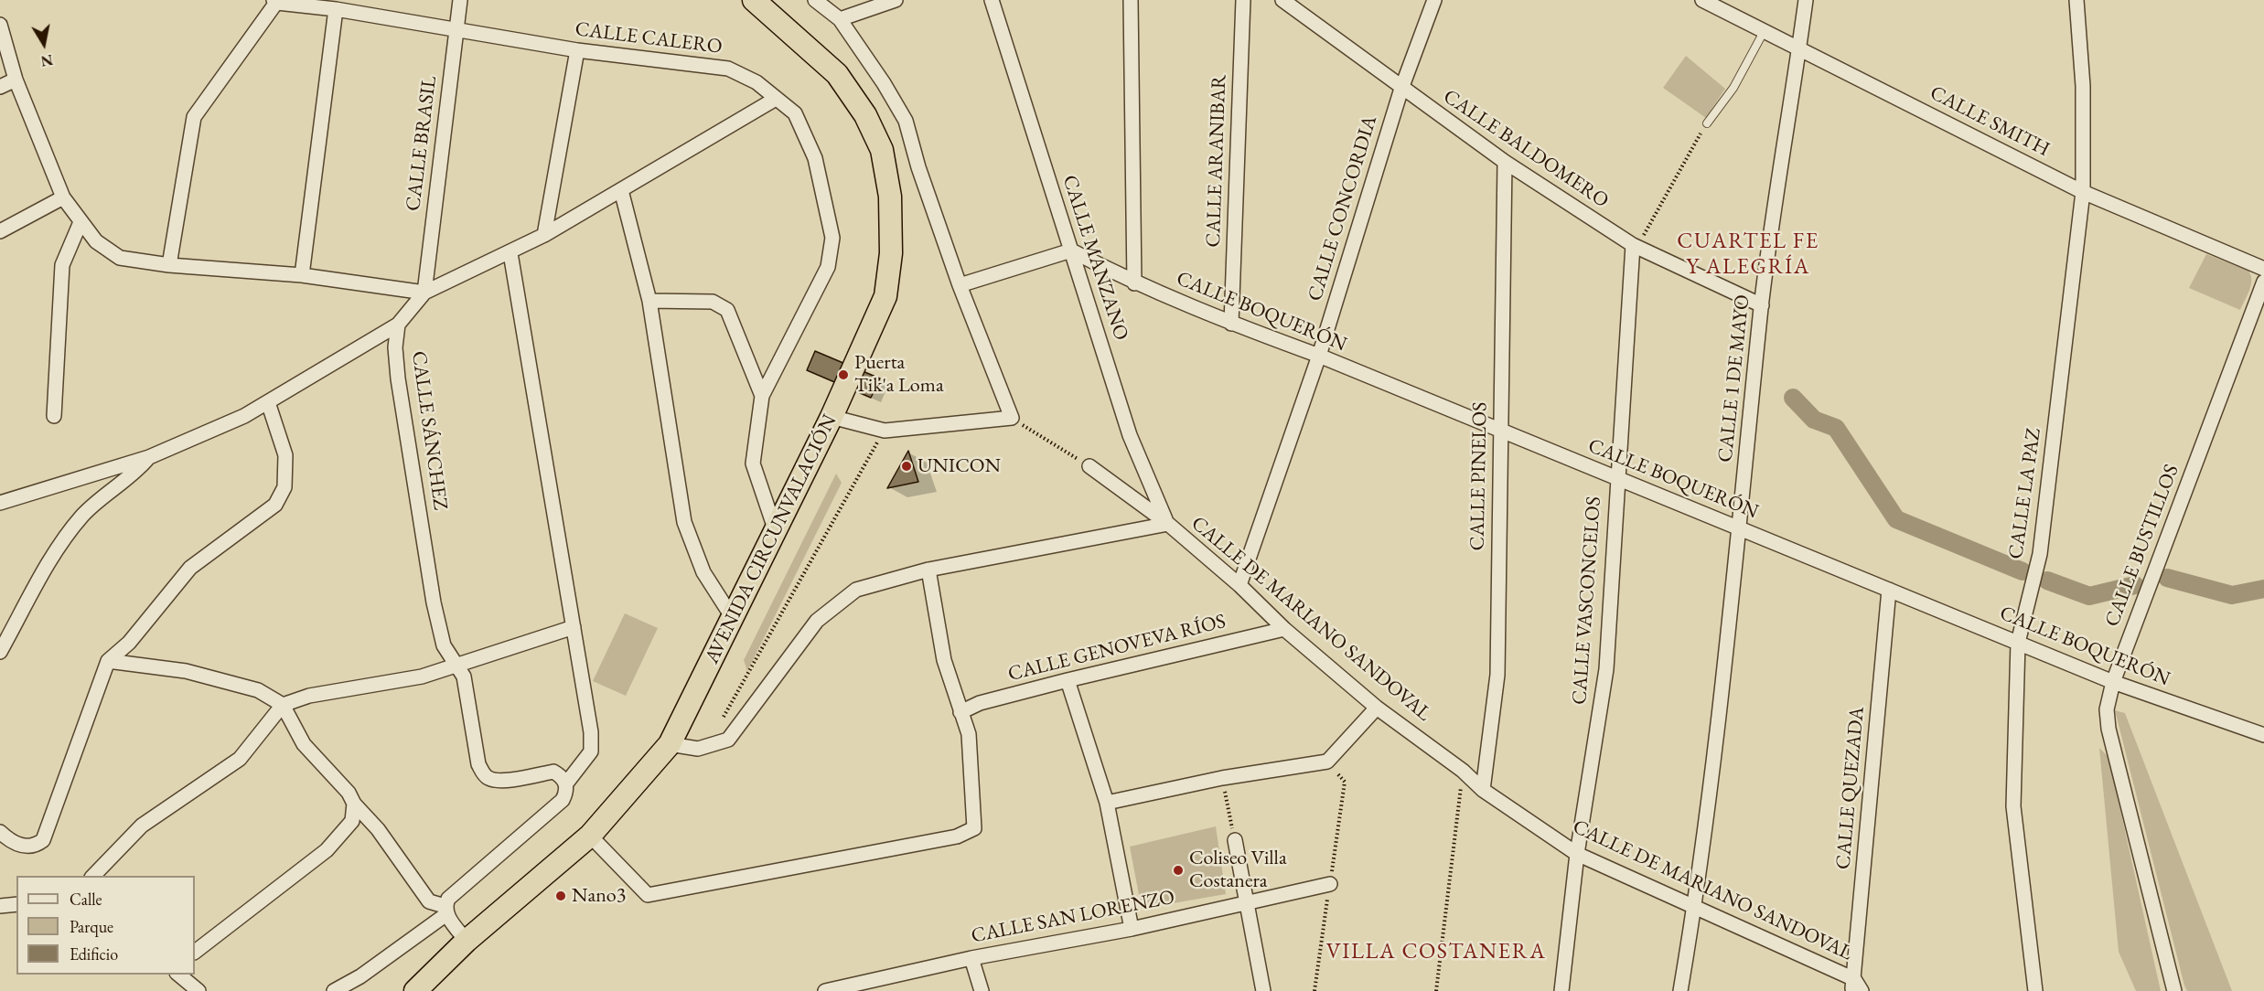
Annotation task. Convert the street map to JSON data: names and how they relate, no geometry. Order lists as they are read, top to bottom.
{
  "streets": {
    "highway": ["AVENIDA CIRCUNVALACIÓN"],
    "street": [
      "CALLE CALERO",
      "CALLE SMITH",
      "CALLE BRASIL",
      "CALLE BALDOMERO",
      "CALLE ARANIBAR",
      "CALLE CONCORDIA",
      "CALLE MANZANO",
      "CALLE BOQUERÓN",
      "CALLE 1 DE MAYO",
      "CALLE SÁNCHEZ",
      "CALLE PINELOS",
      "CALLE LA PAZ",
      "CALLE BUSTILLOS",
      "CALLE VASCONCELOS",
      "CALLE DE MARIANO SANDOVAL",
      "CALLE GENOVEVA RÍOS",
      "CALLE QUEZADA",
      "CALLE SAN LORENZO"
    ]
  },
  "crossings": [
    ["CALLE CALERO", "CALLE BRASIL"],
    ["CALLE CALERO", "AVENIDA CIRCUNVALACIÓN"],
    ["CALLE SMITH", "CALLE 1 DE MAYO"],
    ["CALLE SMITH", "CALLE LA PAZ"],
    ["CALLE BRASIL", "CALLE SÁNCHEZ"],
    ["CALLE BALDOMERO", "CALLE CONCORDIA"],
    ["CALLE BALDOMERO", "CALLE 1 DE MAYO"],
    ["CALLE BALDOMERO", "CALLE PINELOS"],
    ["CALLE BALDOMERO", "CALLE VASCONCELOS"],
    ["CALLE ARANIBAR", "CALLE BOQUERÓN"],
    ["CALLE CONCORDIA", "CALLE BOQUERÓN"],
    ["CALLE CONCORDIA", "CALLE DE MARIANO SANDOVAL"],
    ["CALLE MANZANO", "CALLE BOQUERÓN"],
    ["CALLE MANZANO", "CALLE DE MARIANO SANDOVAL"],
    ["CALLE BOQUERÓN", "CALLE 1 DE MAYO"],
    ["CALLE BOQUERÓN", "CALLE PINELOS"],
    ["CALLE BOQUERÓN", "CALLE LA PAZ"],
    ["CALLE BOQUERÓN", "CALLE BUSTILLOS"],
    ["CALLE BOQUERÓN", "CALLE VASCONCELOS"],
    ["CALLE BOQUERÓN", "CALLE QUEZADA"],
    ["CALLE 1 DE MAYO", "CALLE DE MARIANO SANDOVAL"],
    ["CALLE PINELOS", "CALLE DE MARIANO SANDOVAL"],
    ["CALLE VASCONCELOS", "CALLE DE MARIANO SANDOVAL"],
    ["CALLE DE MARIANO SANDOVAL", "CALLE GENOVEVA RÍOS"],
    ["CALLE DE MARIANO SANDOVAL", "CALLE QUEZADA"]
  ],
  "districts": ["CUARTEL FE Y ALEGRÍA", "VILLA COSTANERA"],
  "places": [
    "Puerta Tik'a Loma",
    "UNICON",
    "Coliseo Villa Costanera",
    "Nano3"
  ],
  "legend": ["Calle", "Parque", "Edificio"],
  "north": "bottom"
}
